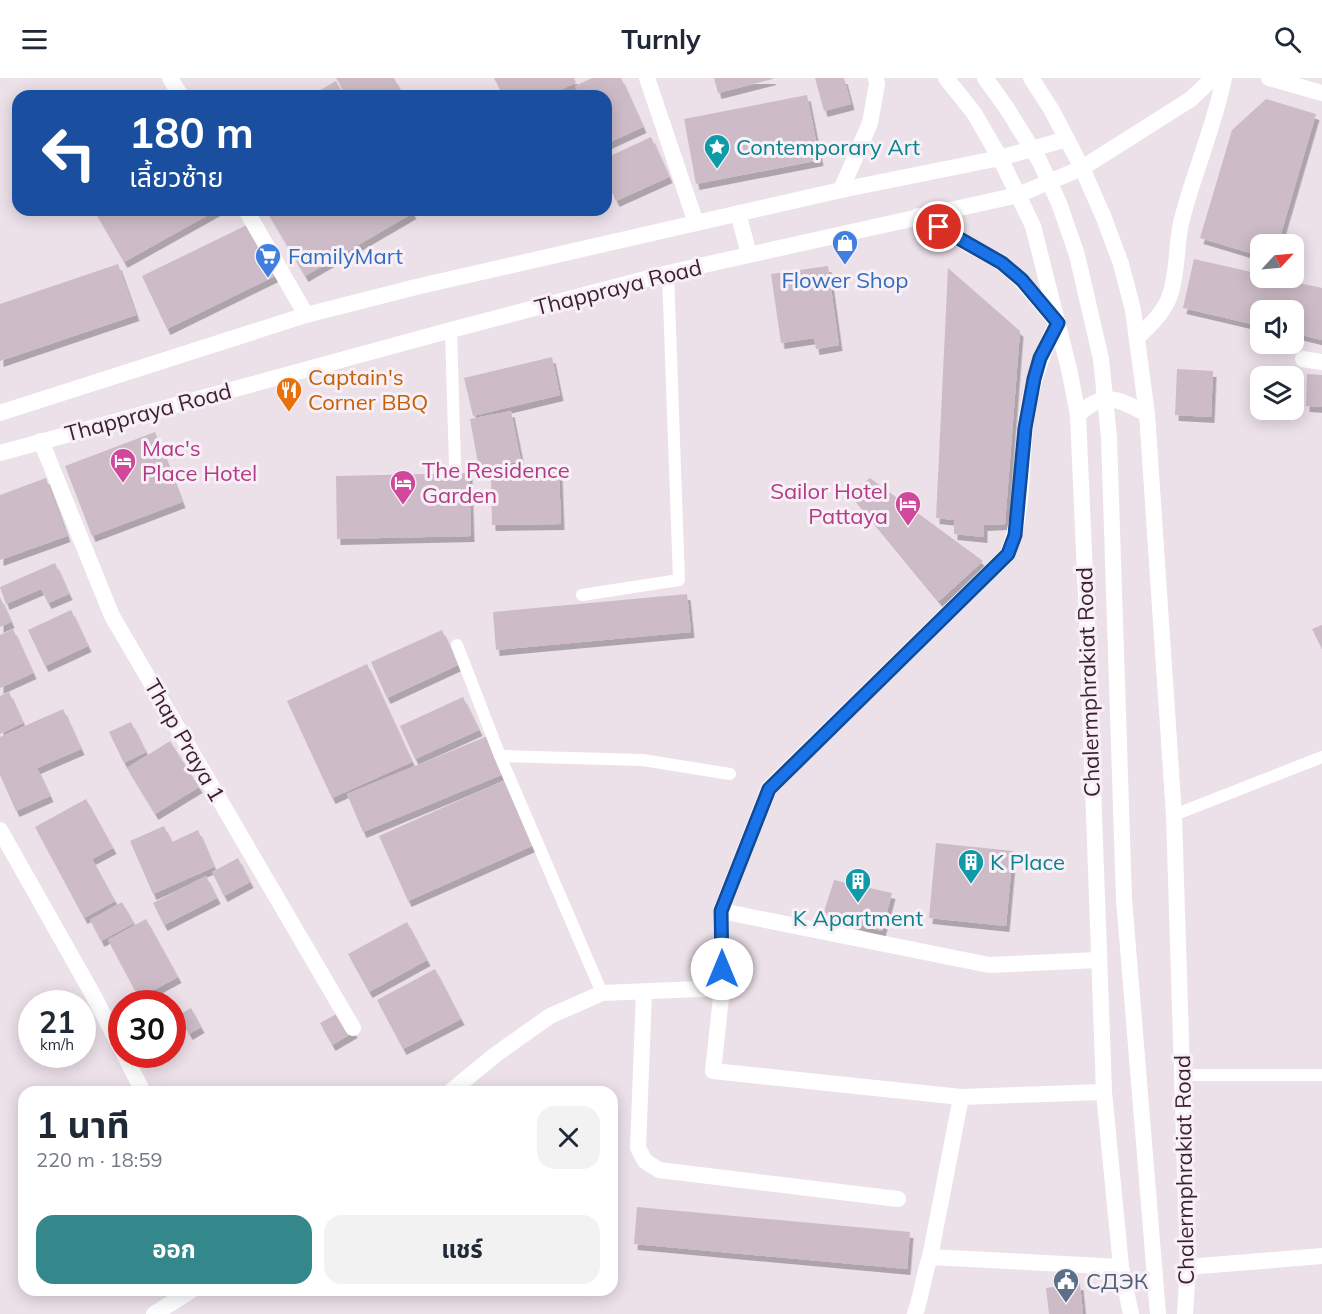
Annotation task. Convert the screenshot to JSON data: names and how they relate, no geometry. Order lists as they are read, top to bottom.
{
  "streets": {
    "main road": ["Thappraya Road", "Chalermphrakiat Road", "Thap Praya 1"]
  },
  "crossings": [
    ["Thappraya Road", "Chalermphrakiat Road"],
    ["Thappraya Road", "Thap Praya 1"]
  ],
  "places": {
    "place": ["Contemporary Art"],
    "shop": ["Flower Shop"],
    "supermarket": ["FamilyMart"],
    "restaurant": ["Captain's Corner BBQ"],
    "hotel": ["Mac's Place Hotel", "The Residence Garden", "Sailor Hotel Pattaya"],
    "building": ["K Place", "K Apartment"],
    "public building": ["СДЭК"]
  },
  "north": "top right",
  "page": {
    "header": "Turnly",
    "turn": ["180 m", "เลี้ยวซ้าย"],
    "speed": "21 km/h",
    "limit": "30",
    "heading": ["1 นาที", "220 m · 18:59"],
    "buttons": ["ออก", "แชร์"]
  }
}
